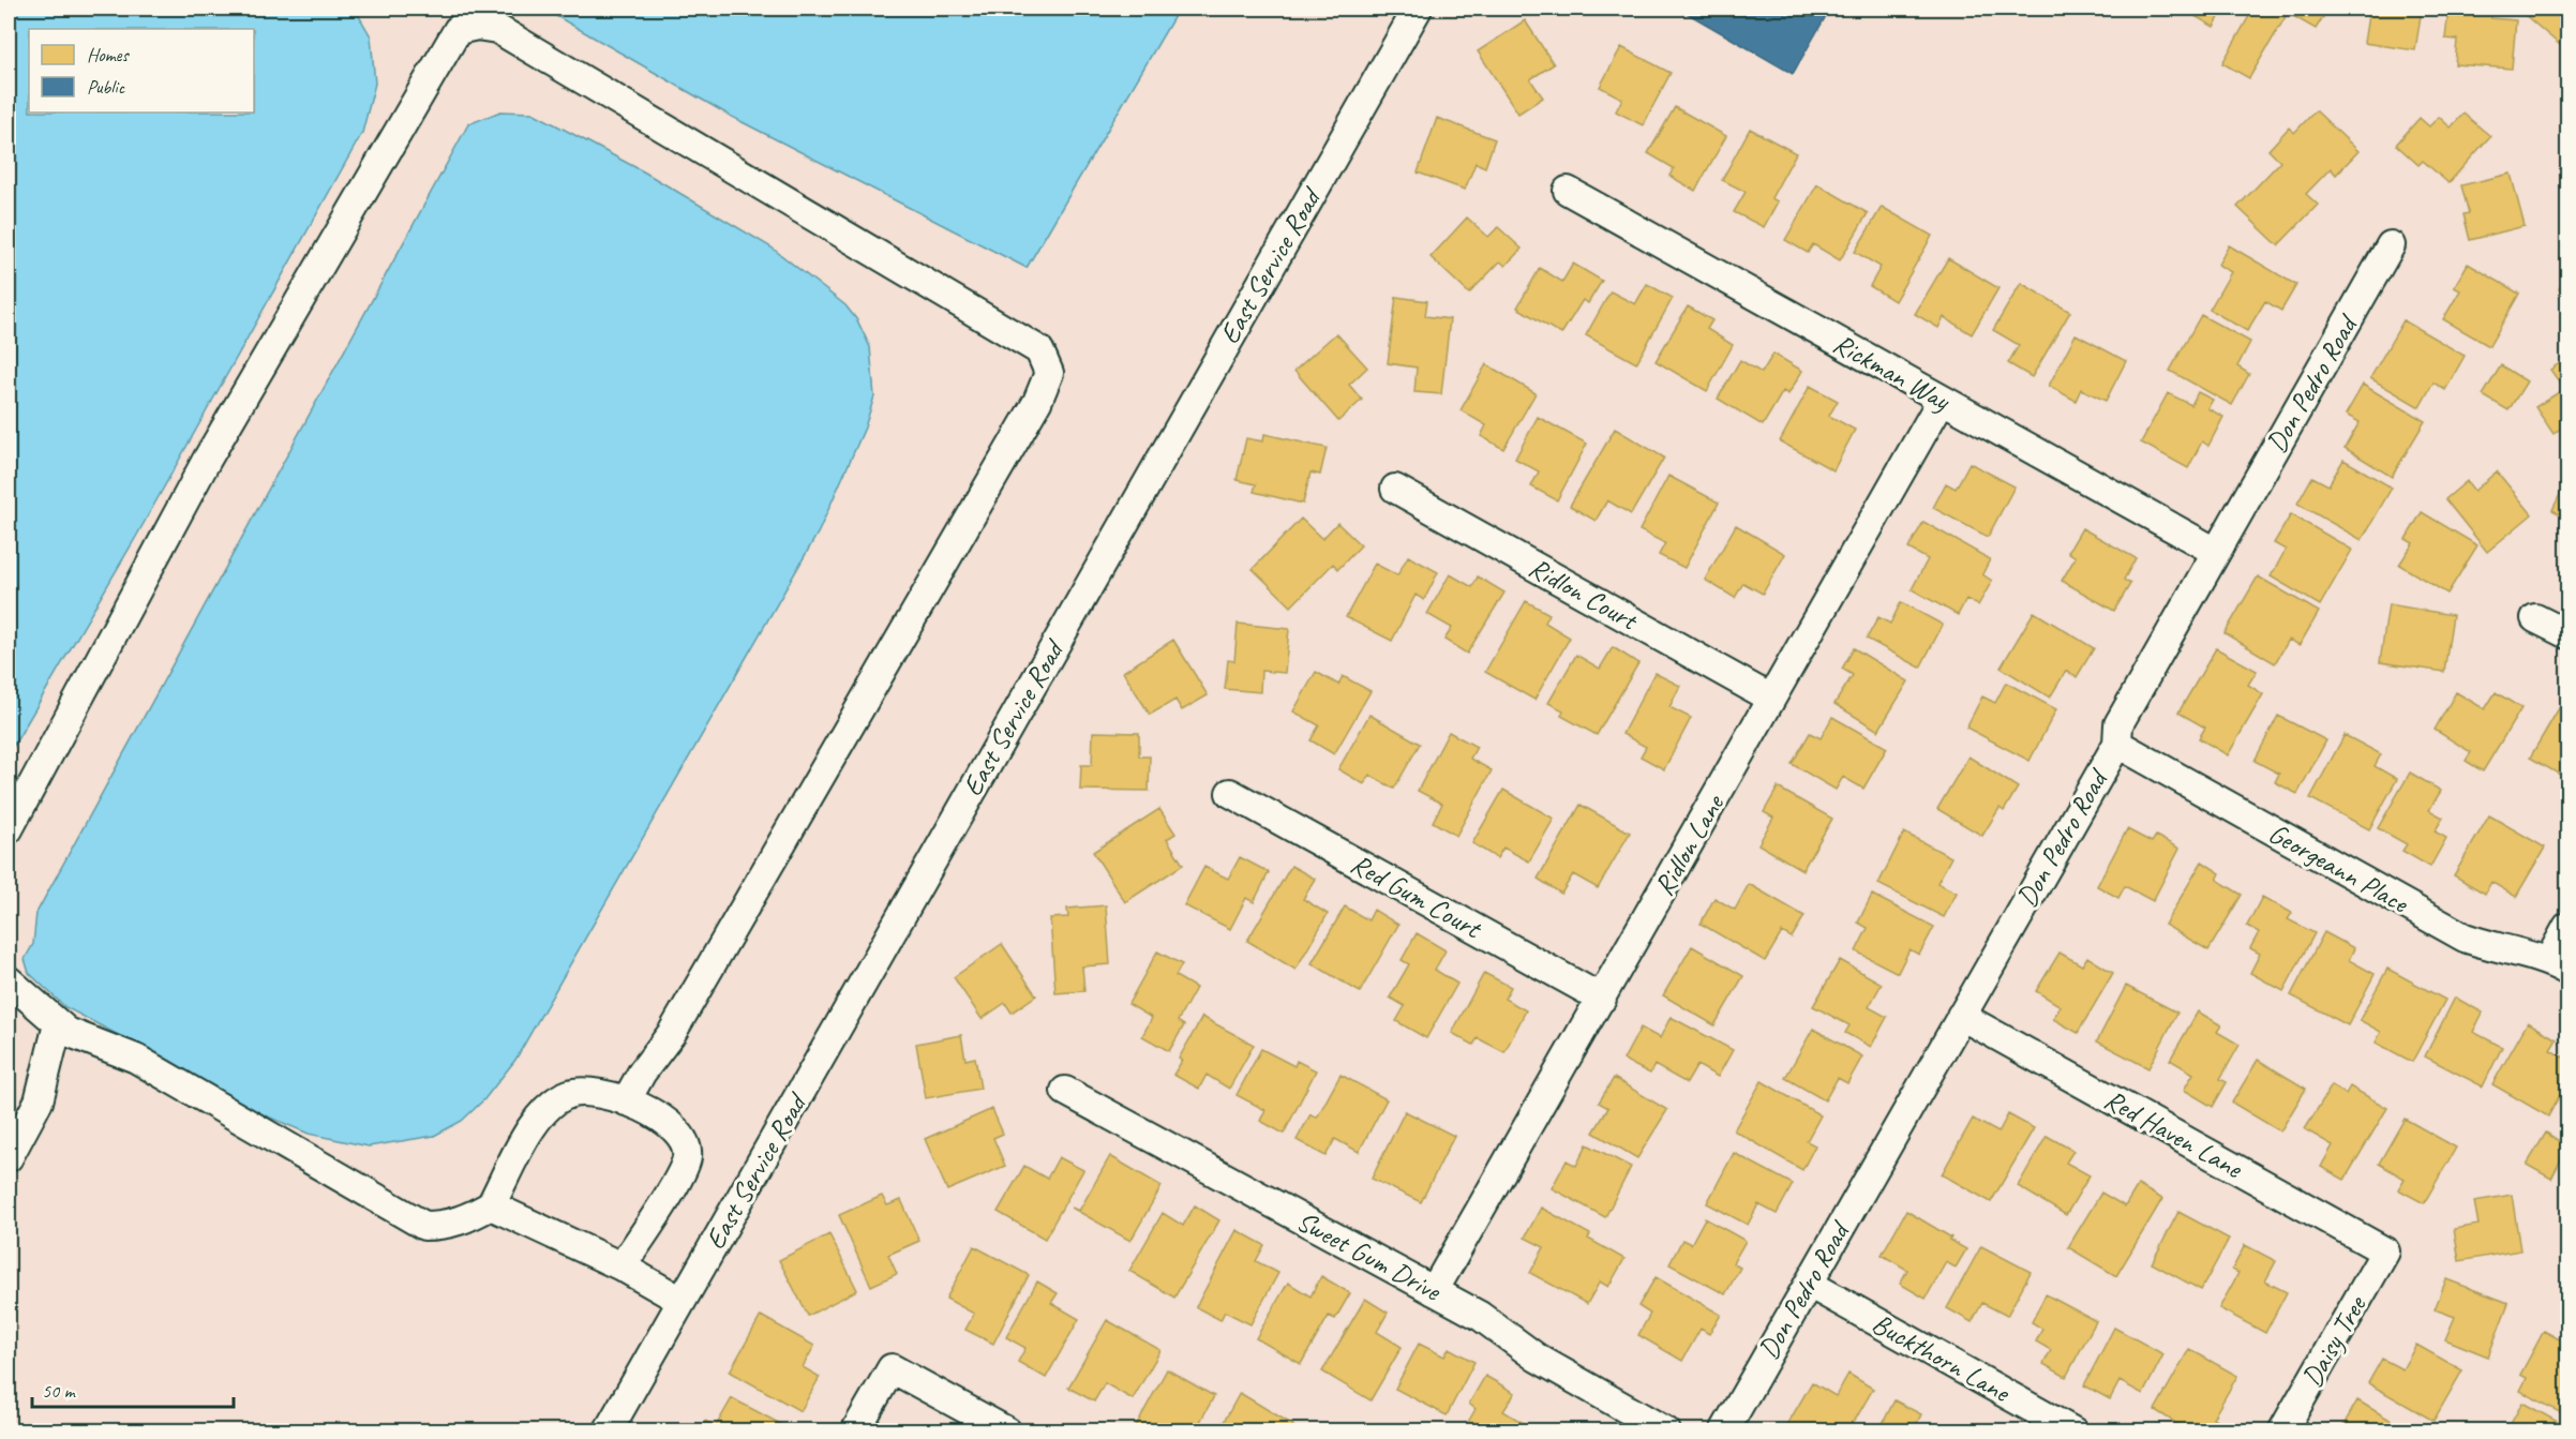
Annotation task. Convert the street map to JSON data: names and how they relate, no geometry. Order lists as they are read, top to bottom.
{
  "streets": {
    "street": [
      "East Service Road",
      "Rickman Way",
      "Don Pedro Road",
      "Ridlon Court",
      "Ridlon Lane",
      "Georgeann Place",
      "Red Gum Court",
      "Red Haven Lane",
      "Sweet Gum Drive",
      "Daisy Tree",
      "Buckthorn Lane"
    ]
  },
  "crossings": [
    ["Rickman Way", "Don Pedro Road"],
    ["Rickman Way", "Ridlon Lane"],
    ["Don Pedro Road", "Georgeann Place"],
    ["Don Pedro Road", "Red Haven Lane"],
    ["Don Pedro Road", "Buckthorn Lane"],
    ["Ridlon Court", "Ridlon Lane"],
    ["Ridlon Lane", "Red Gum Court"],
    ["Ridlon Lane", "Sweet Gum Drive"],
    ["Red Haven Lane", "Daisy Tree"]
  ],
  "legend": ["Homes", "Public"],
  "scale_bar": "50 m"
}
